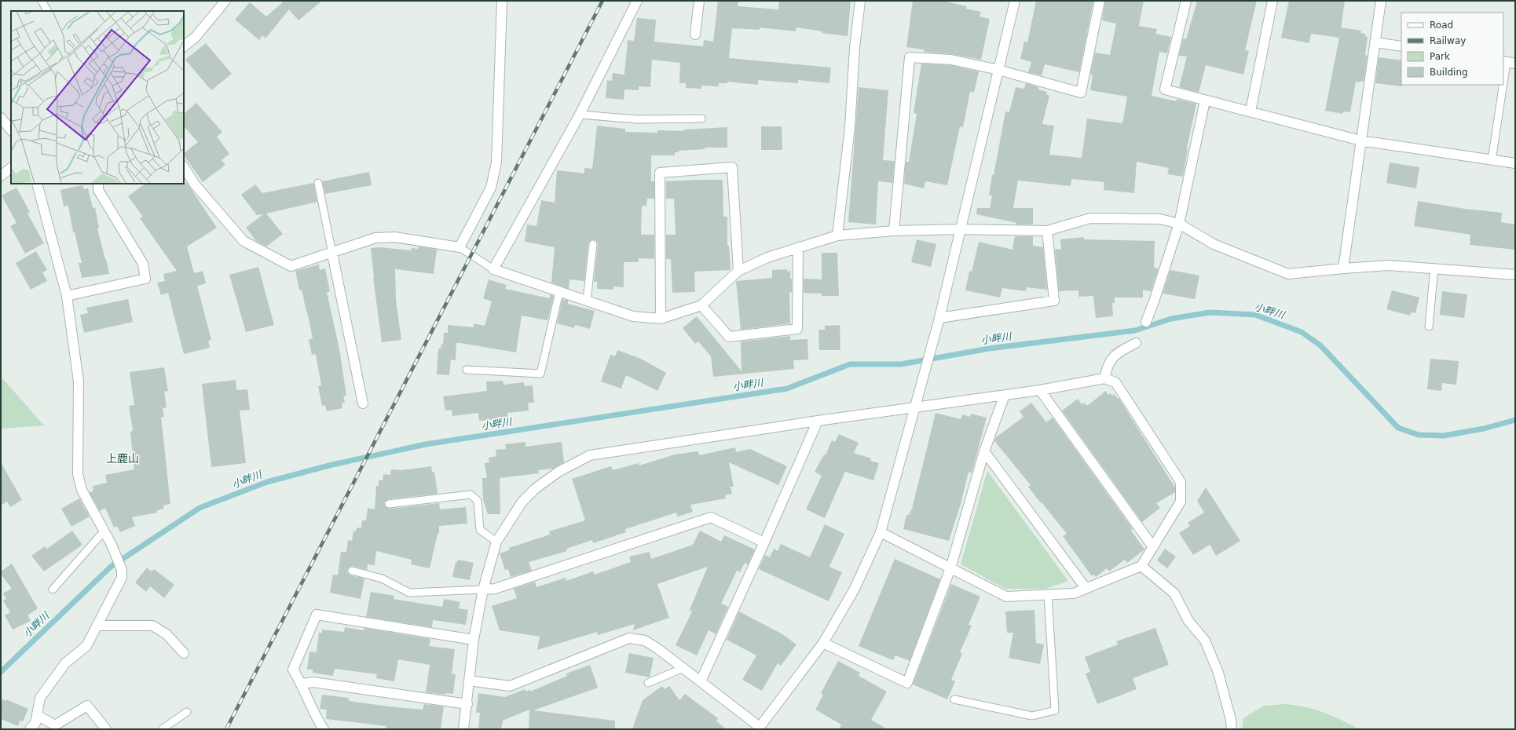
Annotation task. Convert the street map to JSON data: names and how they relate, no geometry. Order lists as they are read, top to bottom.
{
  "districts": ["上鹿山"],
  "water": ["小畔川"],
  "legend": [
    "Road",
    "Railway",
    "Park",
    "Building"
  ]
}
